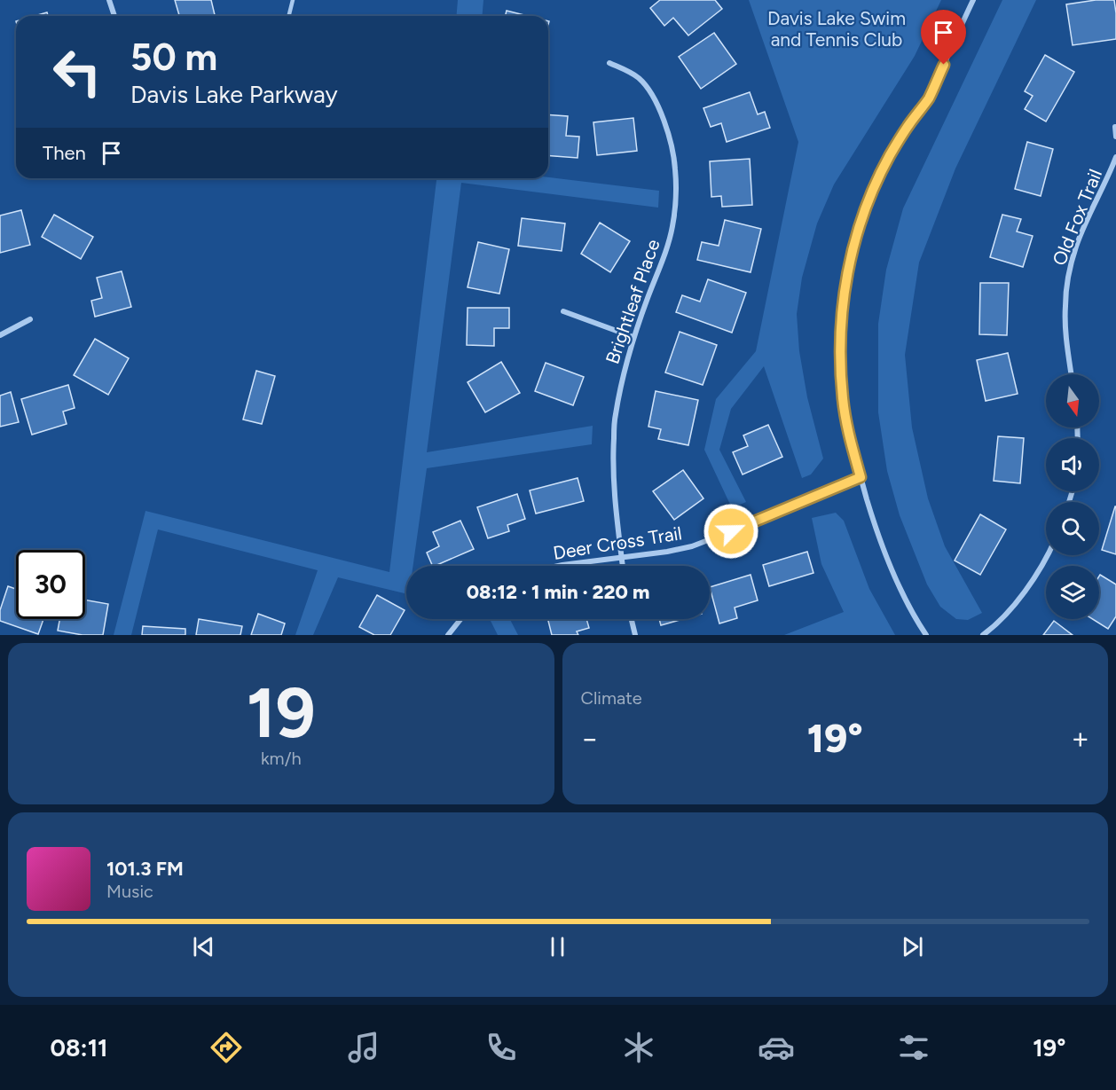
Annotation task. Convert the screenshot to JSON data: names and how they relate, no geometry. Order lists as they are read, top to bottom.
{
  "streets": {
    "street": ["Old Fox Trail", "Brightleaf Place", "Deer Cross Trail"]
  },
  "crossings": [
    ["Brightleaf Place", "Deer Cross Trail"]
  ],
  "parks": ["Davis Lake Swim and Tennis Club"],
  "north": "bottom",
  "page": {
    "turn": ["50 m", "Davis Lake Parkway"],
    "then": "Then",
    "limit": "30",
    "trip": "08:12 · 1 min · 220 m",
    "tile": [
      ["19", "km/h"],
      "Climate"
    ],
    "heat": ["−", "19°", "+"],
    "song": ["101.3 FM", "Music"],
    "tabs": ["08:11", "19°"]
  }
}
